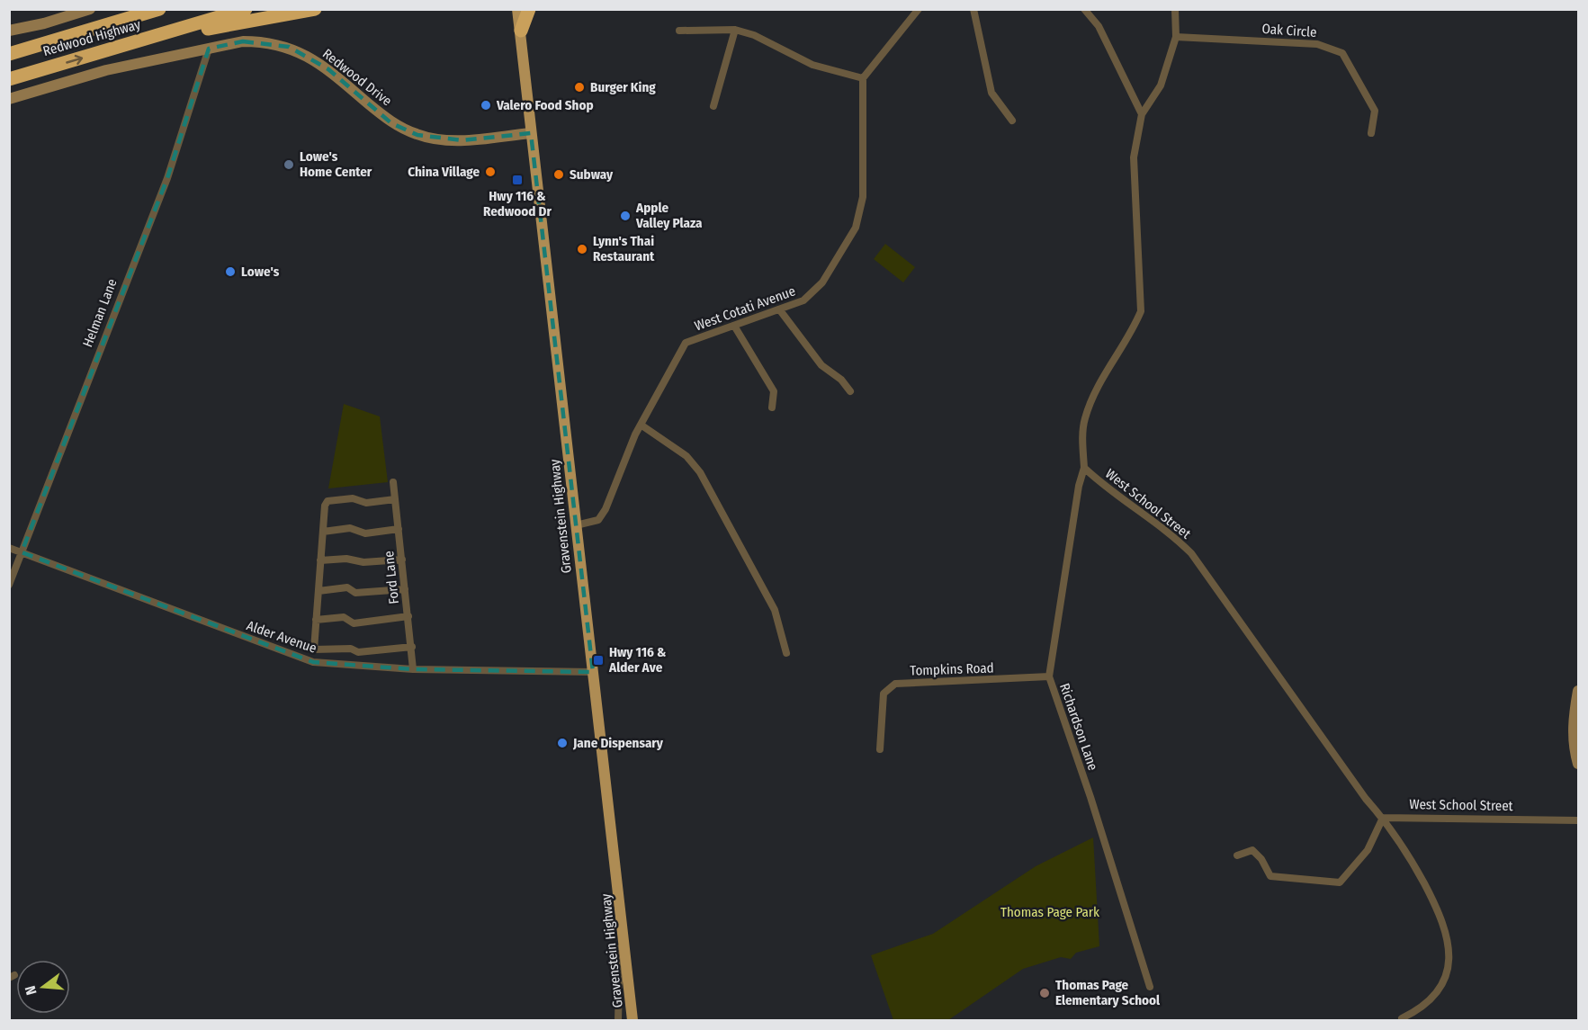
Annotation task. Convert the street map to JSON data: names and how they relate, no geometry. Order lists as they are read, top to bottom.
{
  "streets": {
    "highway": ["Redwood Highway"],
    "main road": ["Redwood Drive", "Gravenstein Highway"],
    "street": [
      "Oak Circle",
      "West Cotati Avenue",
      "Helman Lane",
      "West School Street",
      "Ford Lane",
      "Alder Avenue",
      "Tompkins Road",
      "Richardson Lane"
    ]
  },
  "crossings": [
    ["Redwood Drive", "Helman Lane"],
    ["Redwood Drive", "Gravenstein Highway"],
    ["West Cotati Avenue", "Gravenstein Highway"],
    ["Helman Lane", "Alder Avenue"],
    ["West School Street", "Richardson Lane"],
    ["Gravenstein Highway", "Alder Avenue"],
    ["Ford Lane", "Alder Avenue"],
    ["Tompkins Road", "Richardson Lane"]
  ],
  "parks": ["Thomas Page Park"],
  "places": {
    "other": [
      "Burger King",
      "Valero Food Shop",
      "Lowe's Home Center",
      "China Village",
      "Subway",
      "Apple Valley Plaza",
      "Lynn's Thai Restaurant",
      "Lowe's",
      "Jane Dispensary",
      "Thomas Page Elementary School"
    ],
    "transit": ["Hwy 116 & Redwood Dr", "Hwy 116 & Alder Ave"]
  },
  "north": "left"
}
